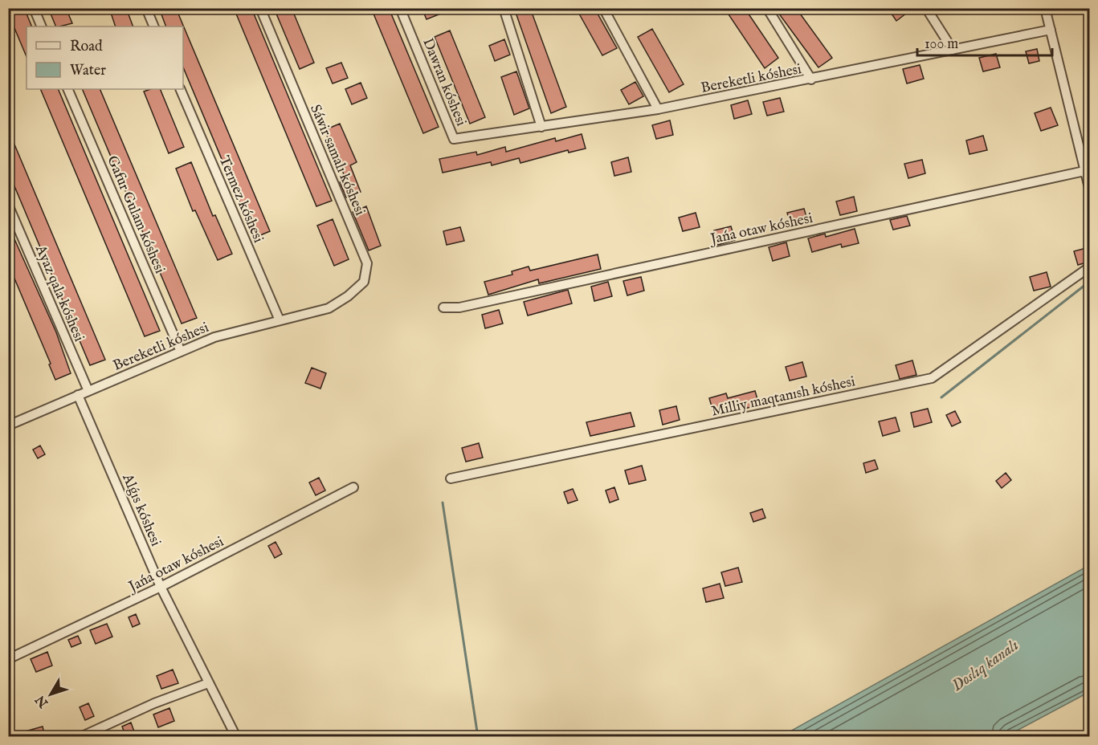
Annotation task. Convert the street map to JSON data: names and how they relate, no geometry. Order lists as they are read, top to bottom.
{
  "streets": {
    "street": [
      "Bereketli kóshesi",
      "Dawran kóshesi",
      "Sáwir samalı kóshesi",
      "Termez kóshesi",
      "Gafur Gulam kóshesi",
      "Jańa otaw kóshesi",
      "Ayaz qala kóshesi",
      "Milliy maqtanısh kóshesi",
      "Alǵıs kóshesi"
    ]
  },
  "crossings": [
    ["Bereketli kóshesi", "Dawran kóshesi"],
    ["Bereketli kóshesi", "Sáwir samalı kóshesi"],
    ["Bereketli kóshesi", "Termez kóshesi"],
    ["Bereketli kóshesi", "Gafur Gulam kóshesi"],
    ["Bereketli kóshesi", "Ayaz qala kóshesi"],
    ["Bereketli kóshesi", "Alǵıs kóshesi"],
    ["Jańa otaw kóshesi", "Alǵıs kóshesi"]
  ],
  "water": ["Doslıq kanalı"],
  "legend": ["Road", "Water"],
  "scale_bar": "100 m",
  "north": "bottom left"
}
